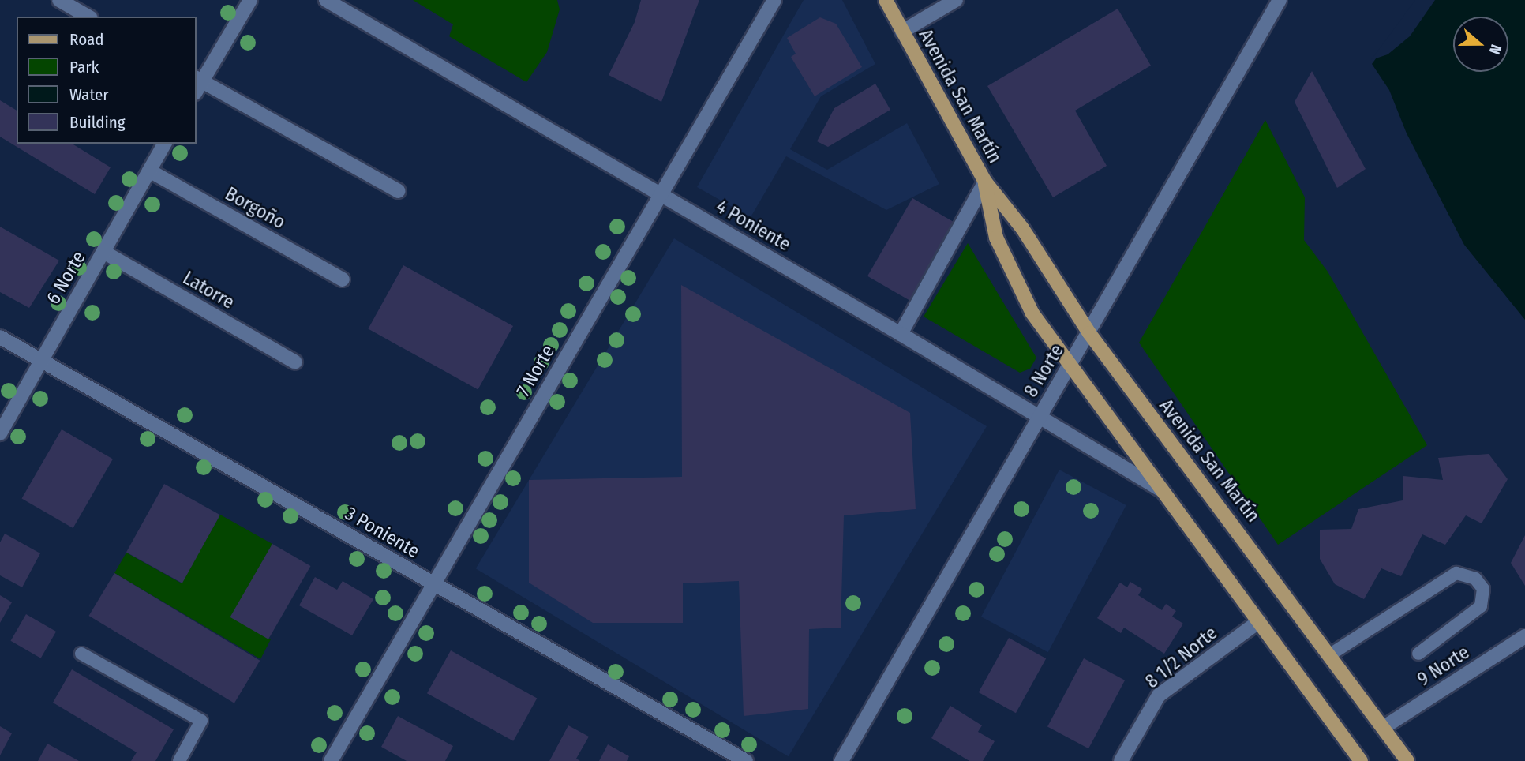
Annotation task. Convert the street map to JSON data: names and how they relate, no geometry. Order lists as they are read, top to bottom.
{
  "streets": {
    "main road": ["Avenida San Martín"],
    "street": [
      "Borgoño",
      "4 Poniente",
      "6 Norte",
      "Latorre",
      "7 Norte",
      "8 Norte",
      "3 Poniente",
      "8 1/2 Norte",
      "9 Norte"
    ]
  },
  "crossings": [
    ["Avenida San Martín", "4 Poniente"],
    ["Avenida San Martín", "8 Norte"],
    ["Avenida San Martín", "8 1/2 Norte"],
    ["Avenida San Martín", "9 Norte"],
    ["Borgoño", "6 Norte"],
    ["4 Poniente", "7 Norte"],
    ["4 Poniente", "8 Norte"],
    ["6 Norte", "Latorre"],
    ["6 Norte", "3 Poniente"],
    ["7 Norte", "3 Poniente"]
  ],
  "legend": [
    "Road",
    "Park",
    "Water",
    "Building"
  ],
  "north": "right"
}
